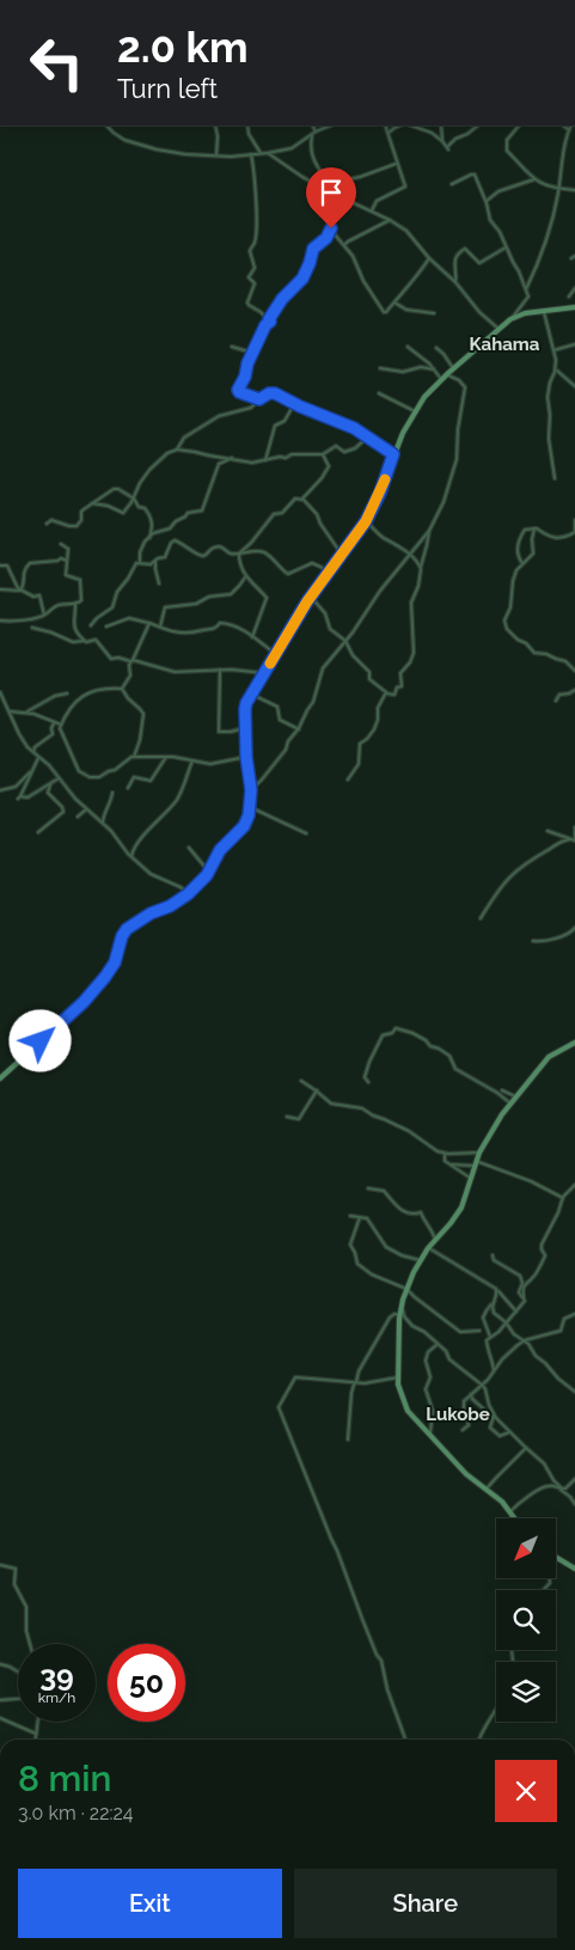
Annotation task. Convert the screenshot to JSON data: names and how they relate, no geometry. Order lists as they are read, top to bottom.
{
  "districts": ["Kahama", "Lukobe"],
  "north": "bottom left",
  "page": {
    "turn": ["2.0 km", "Turn left"],
    "speed": "39 km/h",
    "limit": "50",
    "heading": ["8 min", "3.0 km · 22:24"],
    "buttons": ["Exit", "Share"]
  }
}
